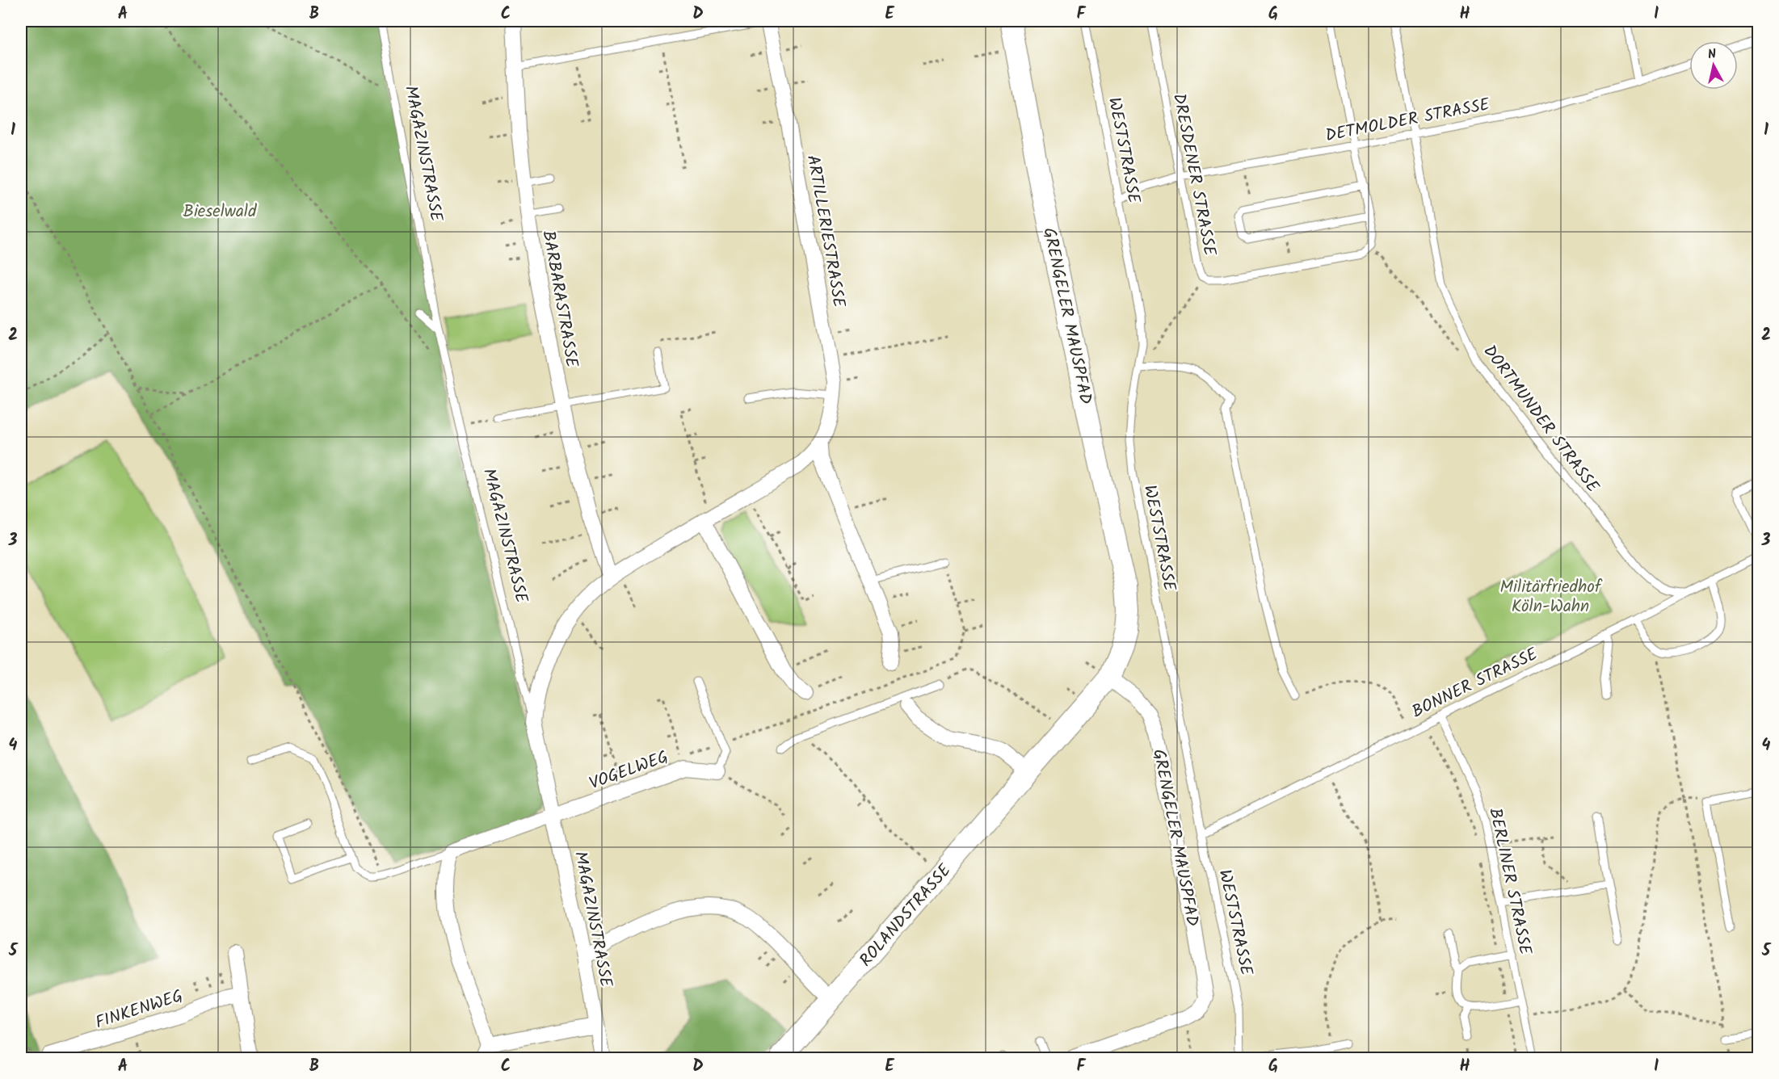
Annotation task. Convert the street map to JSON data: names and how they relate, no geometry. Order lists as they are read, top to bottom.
{
  "streets": {
    "main road": ["GRENGELER MAUSPFAD", "ROLANDSTRASSE"],
    "street": [
      "MAGAZINSTRASSE",
      "ARTILLERIESTRASSE",
      "BARBARASTRASSE",
      "VOGELWEG",
      "FINKENWEG"
    ],
    "lane": [
      "DETMOLDER STRASSE",
      "WESTSTRASSE",
      "DRESDENER STRASSE",
      "DORTMUNDER STRASSE",
      "BONNER STRASSE",
      "BERLINER STRASSE"
    ]
  },
  "crossings": [
    ["DETMOLDER STRASSE", "WESTSTRASSE"],
    ["DETMOLDER STRASSE", "DRESDENER STRASSE"],
    ["DETMOLDER STRASSE", "DORTMUNDER STRASSE"],
    ["WESTSTRASSE", "BONNER STRASSE"],
    ["MAGAZINSTRASSE", "ARTILLERIESTRASSE"],
    ["MAGAZINSTRASSE", "VOGELWEG"],
    ["ARTILLERIESTRASSE", "BARBARASTRASSE"],
    ["GRENGELER MAUSPFAD", "ROLANDSTRASSE"],
    ["DORTMUNDER STRASSE", "BONNER STRASSE"],
    ["BONNER STRASSE", "BERLINER STRASSE"]
  ],
  "parks": ["Bieselwald", "Militärfriedhof Köln-Wahn"],
  "north": "top",
  "grid": {
    "columns": [
      "A",
      "B",
      "C",
      "D",
      "E",
      "F",
      "G",
      "H",
      "I"
    ],
    "rows": [
      "1",
      "2",
      "3",
      "4",
      "5"
    ]
  }
}
